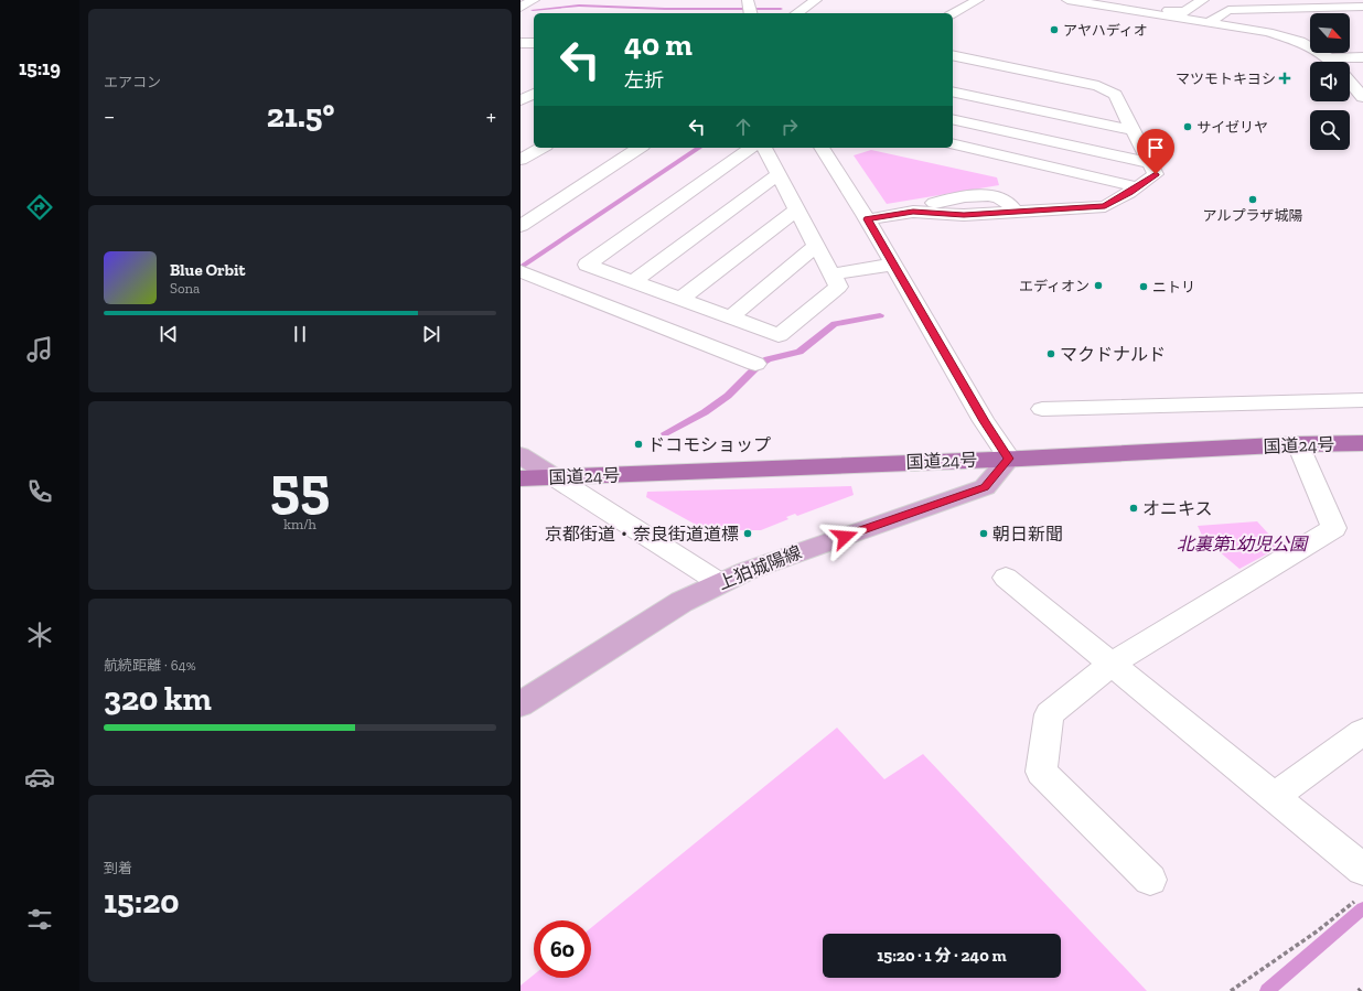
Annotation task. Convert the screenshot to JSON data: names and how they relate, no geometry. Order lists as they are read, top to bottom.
{
  "streets": {
    "highway": ["国道24号"],
    "main road": ["上狛城陽線"]
  },
  "crossings": [
    ["国道24号", "上狛城陽線"]
  ],
  "parks": ["北裏第1幼児公園"],
  "places": {
    "other": [
      "アヤハディオ",
      "サイゼリヤ",
      "アルプラザ城陽",
      "エディオン",
      "ニトリ",
      "マクドナルド",
      "ドコモショップ",
      "オニキス",
      "京都街道・奈良街道道標",
      "朝日新聞"
    ],
    "health": ["マツモトキヨシ"]
  },
  "north": "bottom right",
  "page": {
    "tabs": "15:19",
    "tile": [
      "エアコン",
      ["55", "km/h"],
      ["航続距離 · 64%", "320 km"],
      ["到着", "15:20"]
    ],
    "turn": ["40 m", "左折"],
    "heat": ["−", "21.5°", "+"],
    "song": ["Blue Orbit", "Sona"],
    "limit": "60",
    "trip": "15:20 · 1 分 · 240 m"
  }
}
